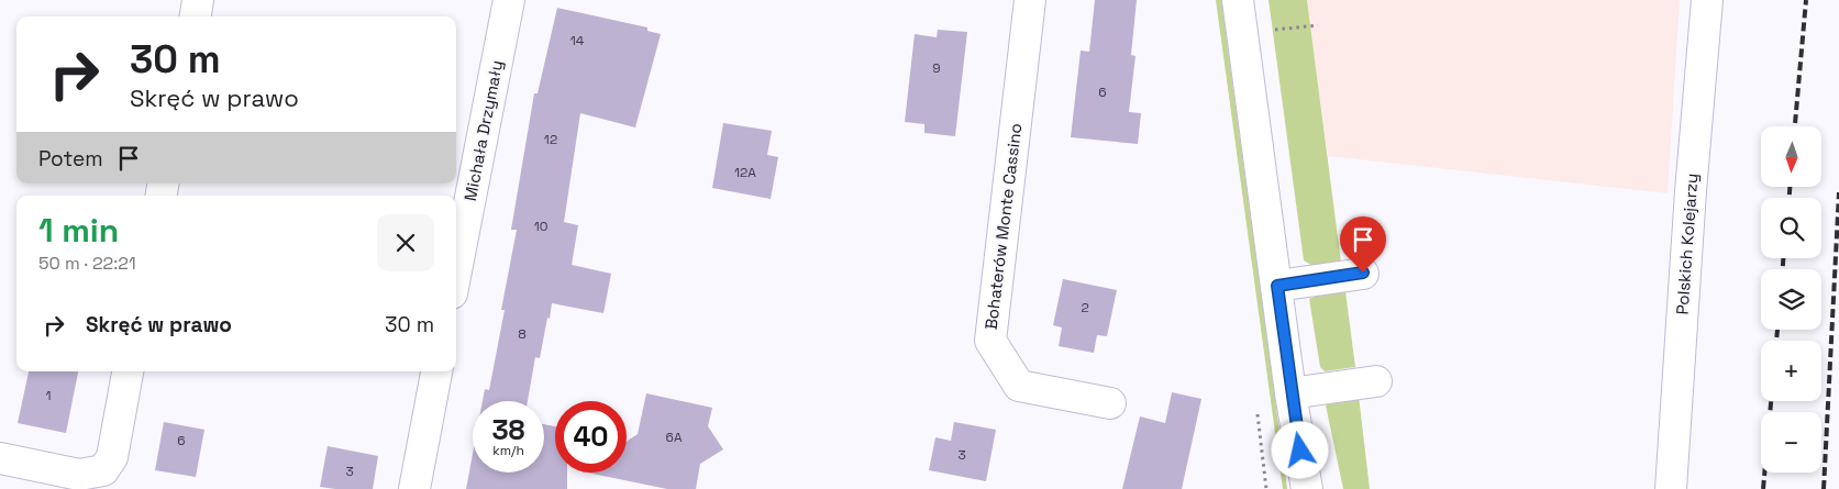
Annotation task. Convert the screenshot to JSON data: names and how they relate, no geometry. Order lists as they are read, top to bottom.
{
  "streets": {
    "street": ["Michała Drzymały", "Bohaterów Monte Cassino", "Polskich Kolejarzy"]
  },
  "house_numbers": [
    "14",
    "9",
    "6",
    "12",
    "12A",
    "10",
    "2",
    "8",
    "1",
    "6A",
    "6",
    "3",
    "3"
  ],
  "north": "bottom",
  "page": {
    "turn": ["30 m", "Skręć w prawo"],
    "map_buttons": ["+", "−"],
    "then": "Potem",
    "heading": ["1 min", "50 m · 22:21"],
    "list": [
      {
        "name": "Skręć w prawo",
        "value": "30 m"
      }
    ],
    "speed": "38 km/h",
    "limit": "40"
  }
}
